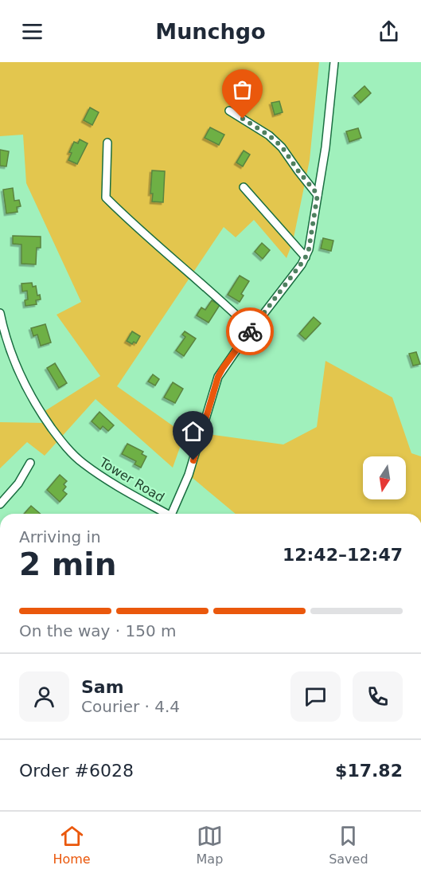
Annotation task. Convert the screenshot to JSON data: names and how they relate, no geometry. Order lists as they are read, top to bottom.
{
  "streets": {
    "street": ["Tower Road"]
  },
  "north": "bottom",
  "page": {
    "header": "Munchgo",
    "heading": ["2 min", "Arriving in", "12:42–12:47"],
    "panel": [
      "Sam",
      "Courier · 4.4",
      "Order #6028",
      "$17.82"
    ],
    "bar": "On the way · 150 m",
    "tabs": ["Home", "Map", "Saved"]
  }
}
